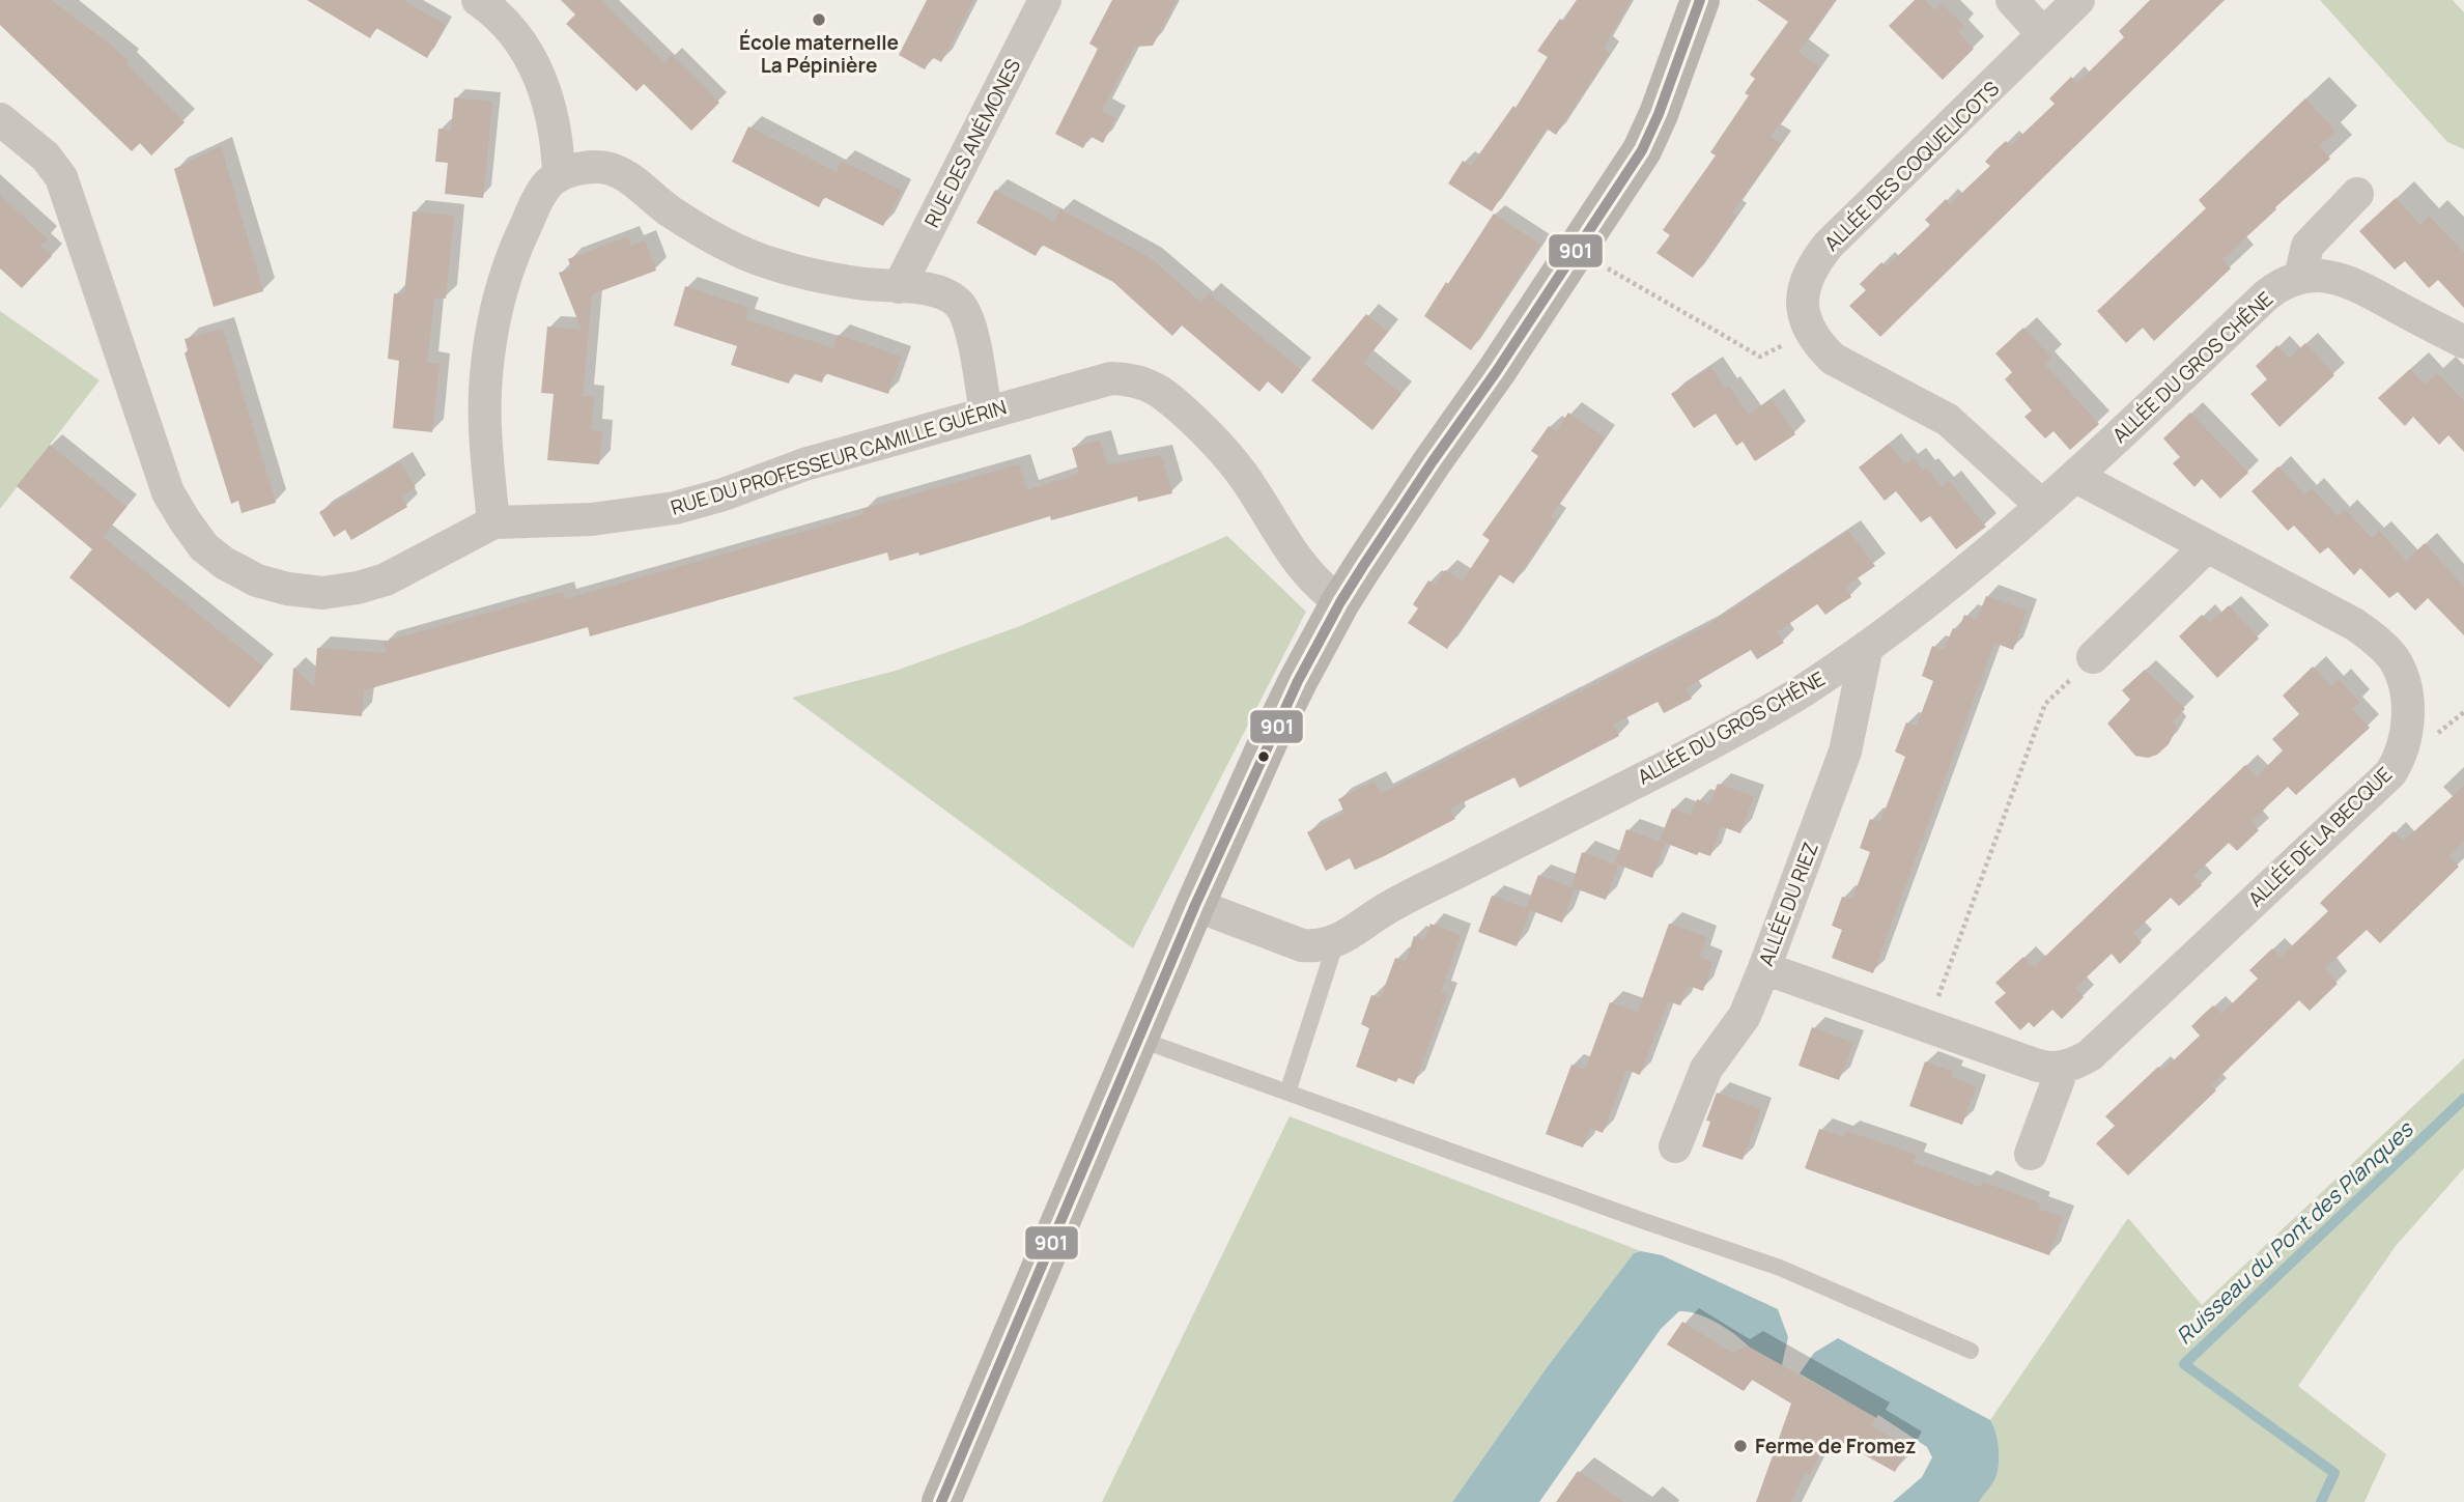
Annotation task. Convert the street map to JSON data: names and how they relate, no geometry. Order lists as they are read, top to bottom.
{
  "streets": {
    "street": [
      "RUE DES ANÉMONES",
      "ALLÉE DES COQUELICOTS",
      "ALLÉE DU GROS CHÊNE",
      "RUE DU PROFESSEUR CAMILLE GUÉRIN",
      "ALLÉE DE LA BECQUE",
      "ALLÉE DU RIEZ"
    ]
  },
  "crossings": [
    ["ALLÉE DES COQUELICOTS", "ALLÉE DU GROS CHÊNE"],
    ["ALLÉE DU GROS CHÊNE", "ALLÉE DE LA BECQUE"],
    ["ALLÉE DU GROS CHÊNE", "ALLÉE DU RIEZ"]
  ],
  "water": ["Ruisseau du Pont des Planques"],
  "places": ["École maternelle La Pépinière", "Ferme de Fromez"],
  "lines": ["transit line 901"]
}
